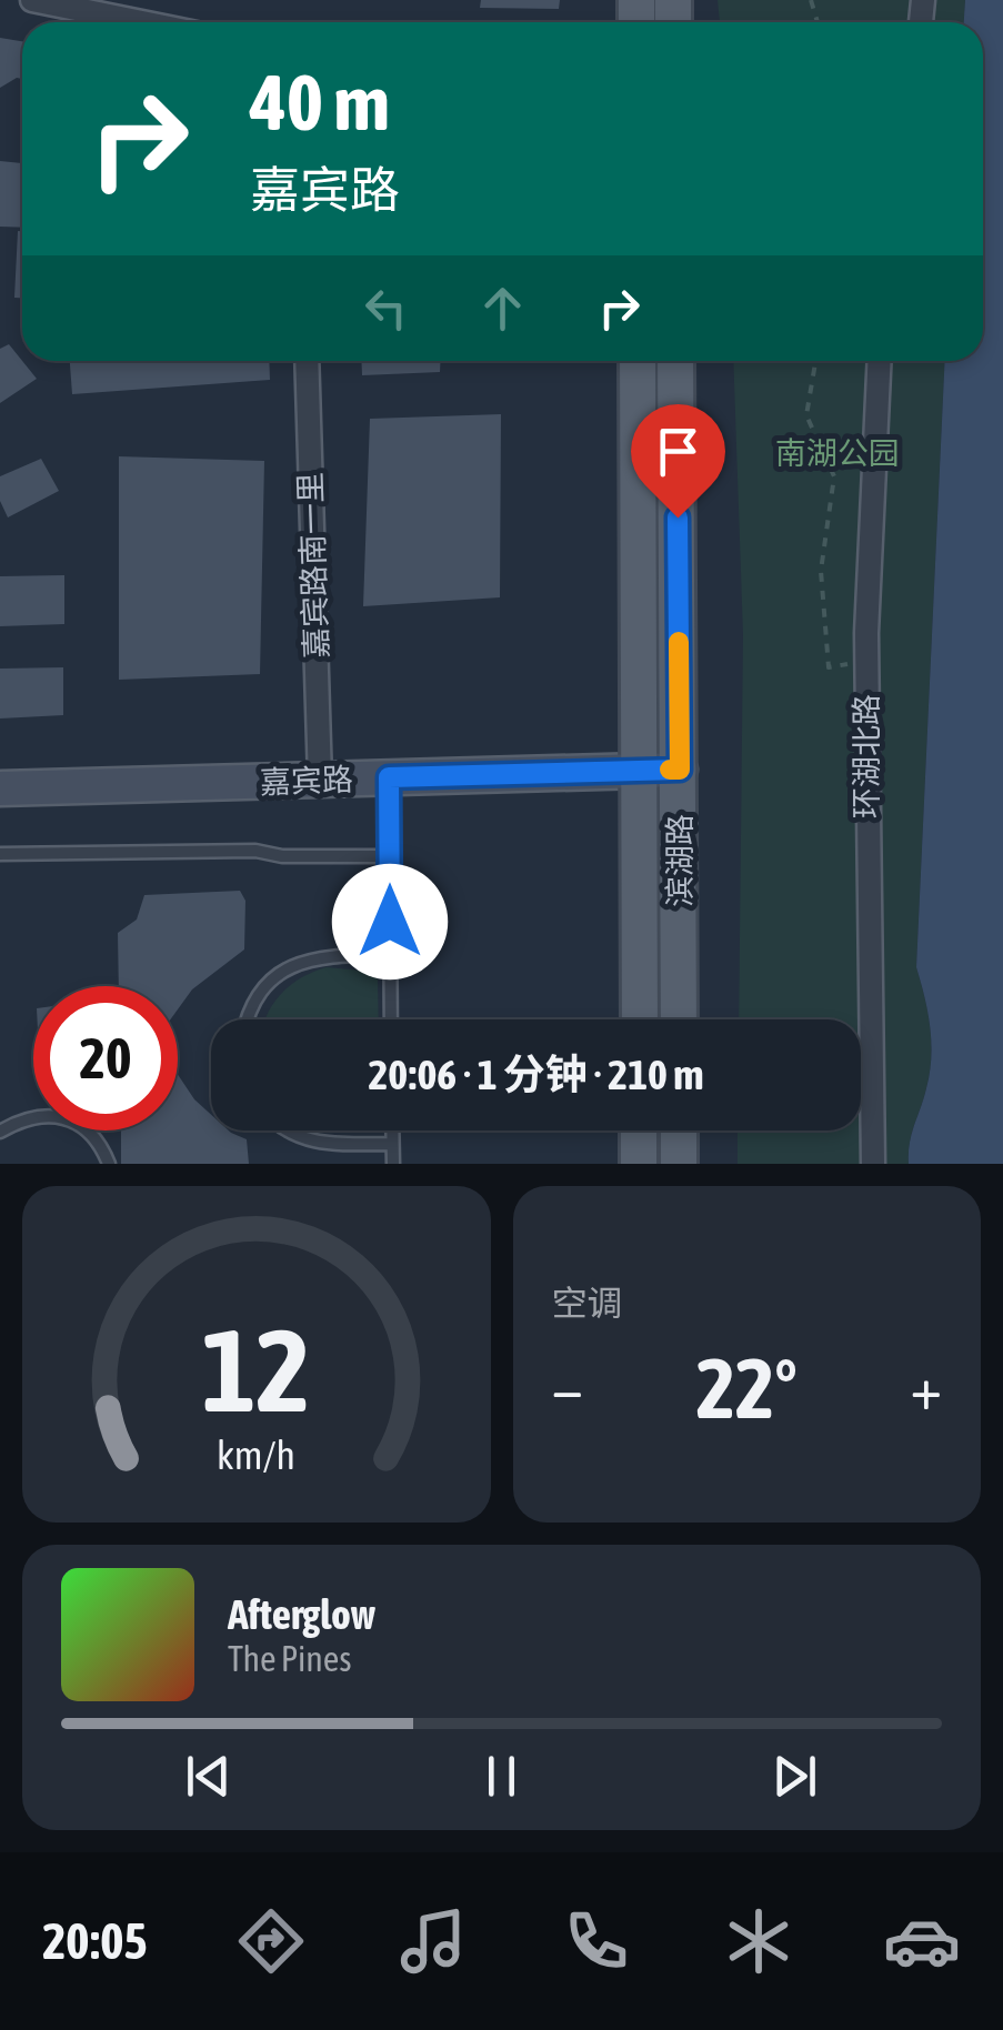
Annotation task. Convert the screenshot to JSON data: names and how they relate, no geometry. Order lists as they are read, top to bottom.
{
  "streets": {
    "main road": ["滨湖路"],
    "street": ["嘉宾路南一里", "环湖北路", "嘉宾路"]
  },
  "crossings": [
    ["嘉宾路南一里", "嘉宾路"],
    ["嘉宾路", "滨湖路"]
  ],
  "parks": ["南湖公园"],
  "page": {
    "turn": ["40 m", "嘉宾路"],
    "limit": "20",
    "trip": "20:06 · 1 分钟 · 210 m",
    "tile": "空调",
    "heat": ["−", "22°", "+"],
    "song": ["Afterglow", "The Pines"],
    "tabs": "20:05",
    "gauge": ["12", "km/h"]
  }
}
